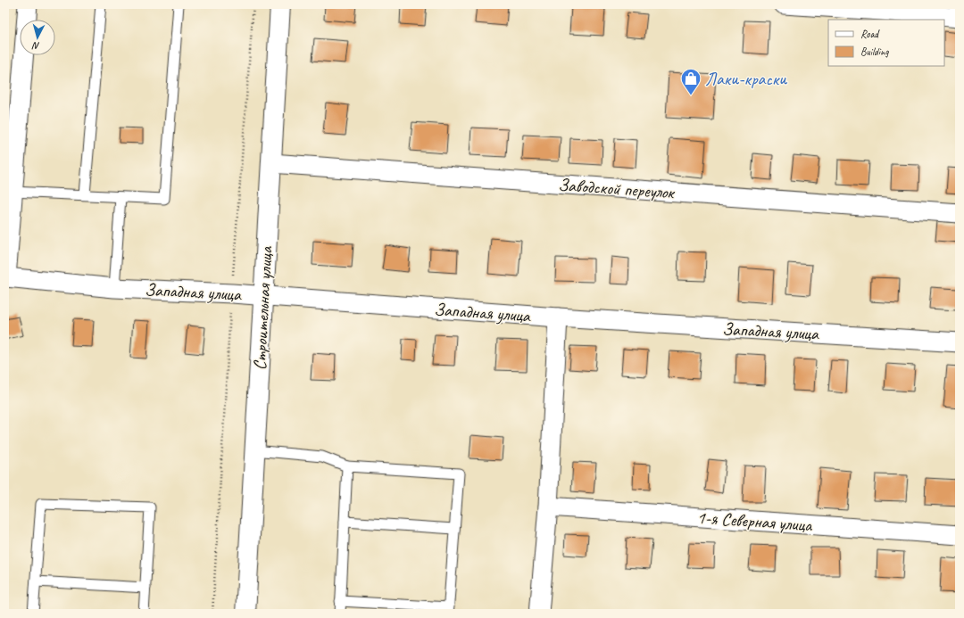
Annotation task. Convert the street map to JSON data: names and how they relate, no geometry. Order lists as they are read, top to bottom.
{
  "streets": {
    "street": [
      "Заводской переулок",
      "Западная улица",
      "Строительная улица",
      "1-я Северная улица"
    ]
  },
  "crossings": [
    ["Заводской переулок", "Строительная улица"],
    ["Западная улица", "Строительная улица"]
  ],
  "places": {
    "shop": ["Лаки-краски"]
  },
  "legend": ["Road", "Building"],
  "north": "bottom"
}
